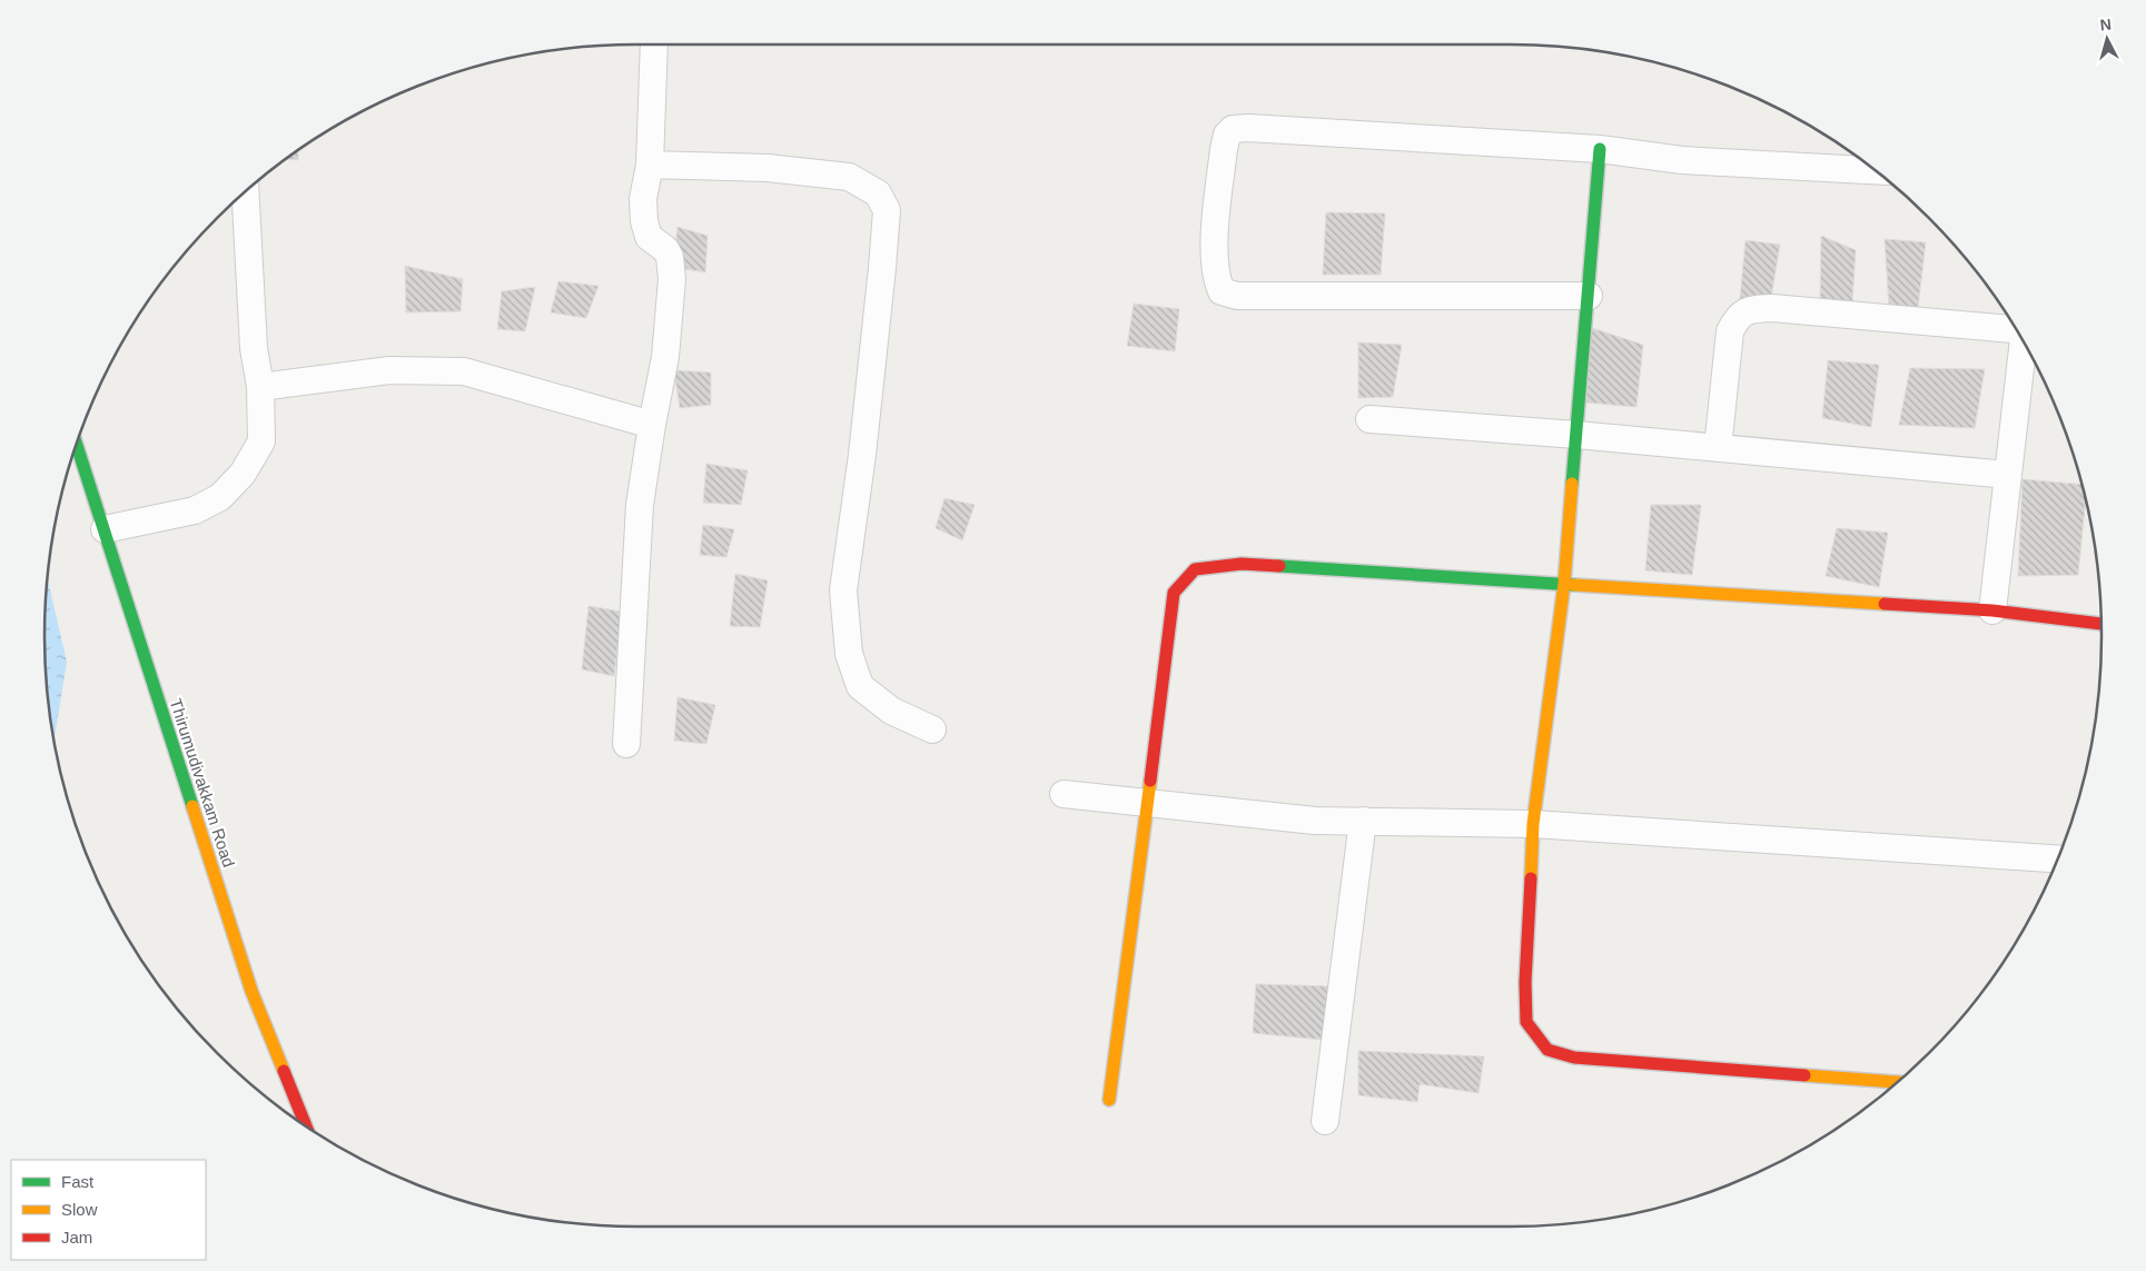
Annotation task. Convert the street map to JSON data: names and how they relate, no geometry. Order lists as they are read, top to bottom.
{
  "streets": {
    "street": ["Thirumudivakkam Road"]
  },
  "legend": ["Fast", "Slow", "Jam"],
  "north": "top"
}
